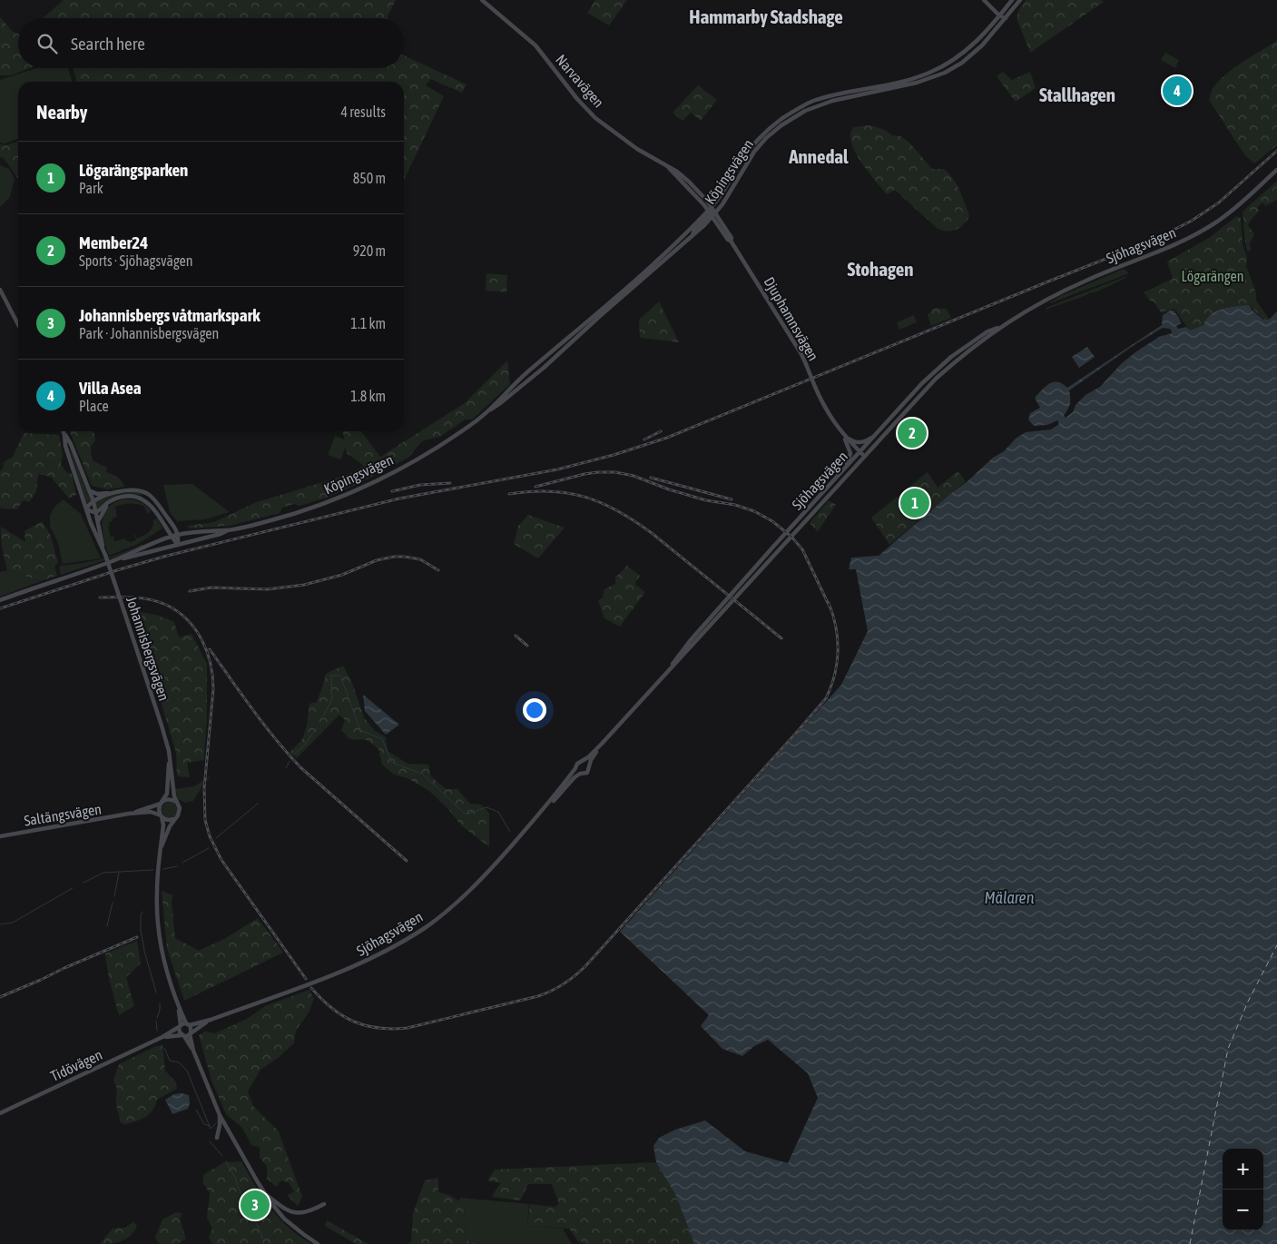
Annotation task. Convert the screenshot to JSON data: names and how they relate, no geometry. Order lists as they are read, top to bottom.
{
  "streets": {
    "main road": [
      "Narvavägen",
      "Köpingsvägen",
      "Sjöhagsvägen",
      "Djuphamnsvägen",
      "Johannisbergsvägen",
      "Saltängsvägen",
      "Tidövägen"
    ]
  },
  "crossings": [
    ["Narvavägen", "Köpingsvägen"],
    ["Narvavägen", "Djuphamnsvägen"],
    ["Köpingsvägen", "Djuphamnsvägen"],
    ["Sjöhagsvägen", "Djuphamnsvägen"],
    ["Sjöhagsvägen", "Tidövägen"],
    ["Johannisbergsvägen", "Saltängsvägen"]
  ],
  "districts": [
    "Hammarby Stadshage",
    "Stallhagen",
    "Annedal",
    "Stohagen"
  ],
  "water": ["Mälaren"],
  "parks": ["Lögarängen"],
  "page": {
    "search": "Search here",
    "pins": [
      "4",
      "2",
      "1",
      "3"
    ],
    "heading": ["Nearby", "4 results"],
    "list": [
      {
        "mark": "1",
        "name": "Lögarängsparken",
        "note": "Park",
        "value": "850 m"
      },
      {
        "mark": "2",
        "name": "Member24",
        "note": "Sports · Sjöhagsvägen",
        "value": "920 m"
      },
      {
        "mark": "3",
        "name": "Johannisbergs våtmarkspark",
        "note": "Park · Johannisbergsvägen",
        "value": "1.1 km"
      },
      {
        "mark": "4",
        "name": "Villa Asea",
        "note": "Place",
        "value": "1.8 km"
      }
    ],
    "map_buttons": ["+", "−"]
  }
}
